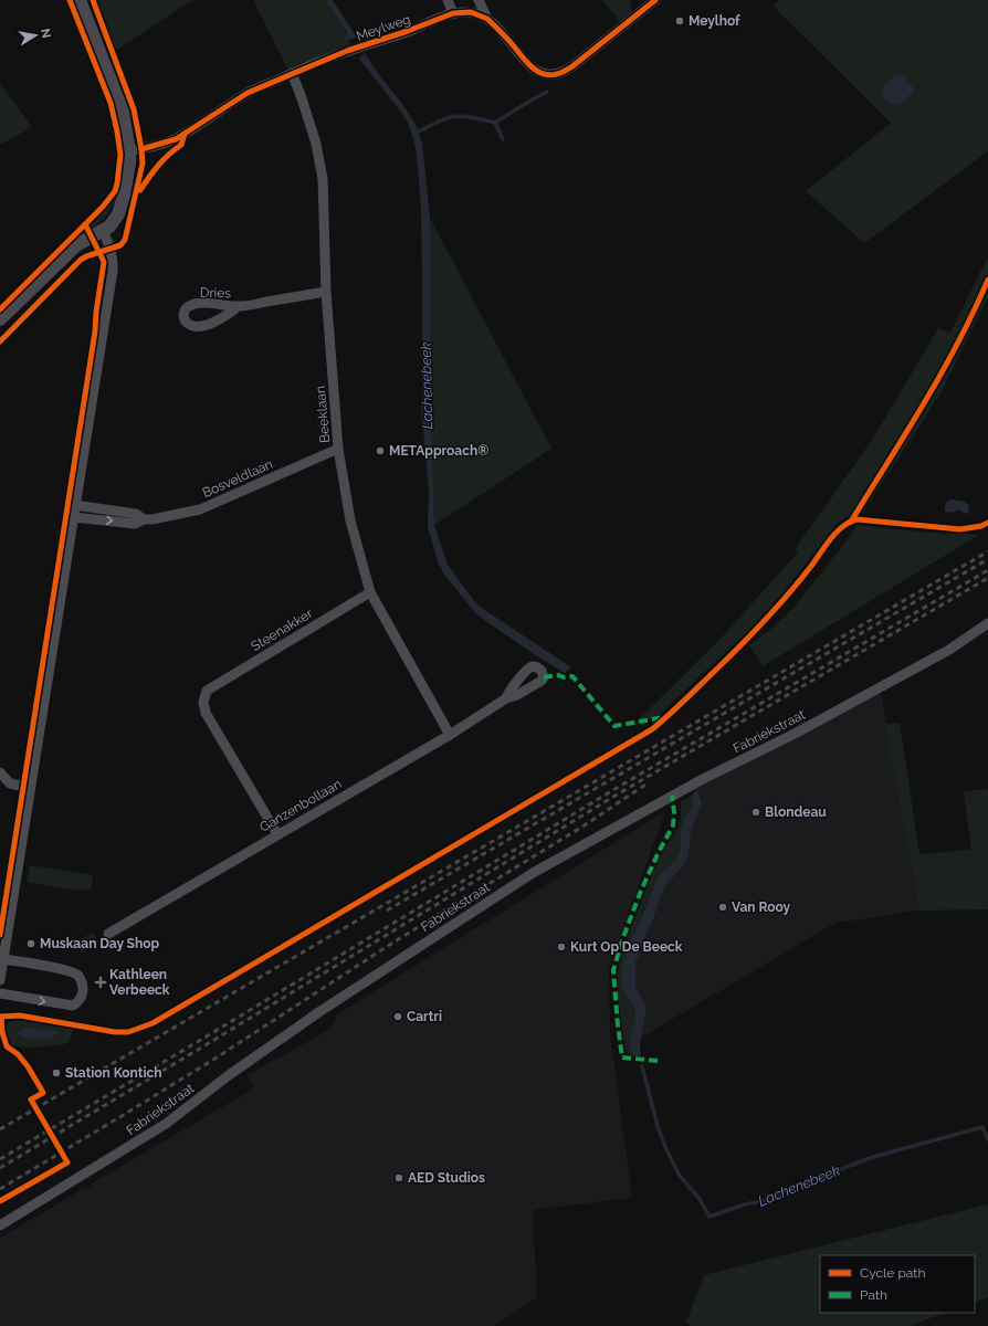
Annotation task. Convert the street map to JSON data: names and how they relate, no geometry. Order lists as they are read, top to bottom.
{
  "streets": {
    "street": [
      "Meylweg",
      "Dries",
      "Beeklaan",
      "Bosveldlaan",
      "Steenakker",
      "Fabriekstraat",
      "Ganzenbollaan"
    ]
  },
  "crossings": [
    ["Meylweg", "Beeklaan"],
    ["Dries", "Beeklaan"],
    ["Beeklaan", "Bosveldlaan"],
    ["Beeklaan", "Steenakker"],
    ["Beeklaan", "Ganzenbollaan"],
    ["Steenakker", "Ganzenbollaan"]
  ],
  "water": ["Lachenebeek"],
  "places": {
    "other": [
      "Meylhof",
      "METApproach®",
      "Blondeau",
      "Van Rooy",
      "Muskaan Day Shop",
      "Kurt Op De Beeck",
      "Cartri",
      "Station Kontich",
      "AED Studios"
    ],
    "health": ["Kathleen Verbeeck"]
  },
  "legend": ["Cycle path", "Path"],
  "north": "right"
}
